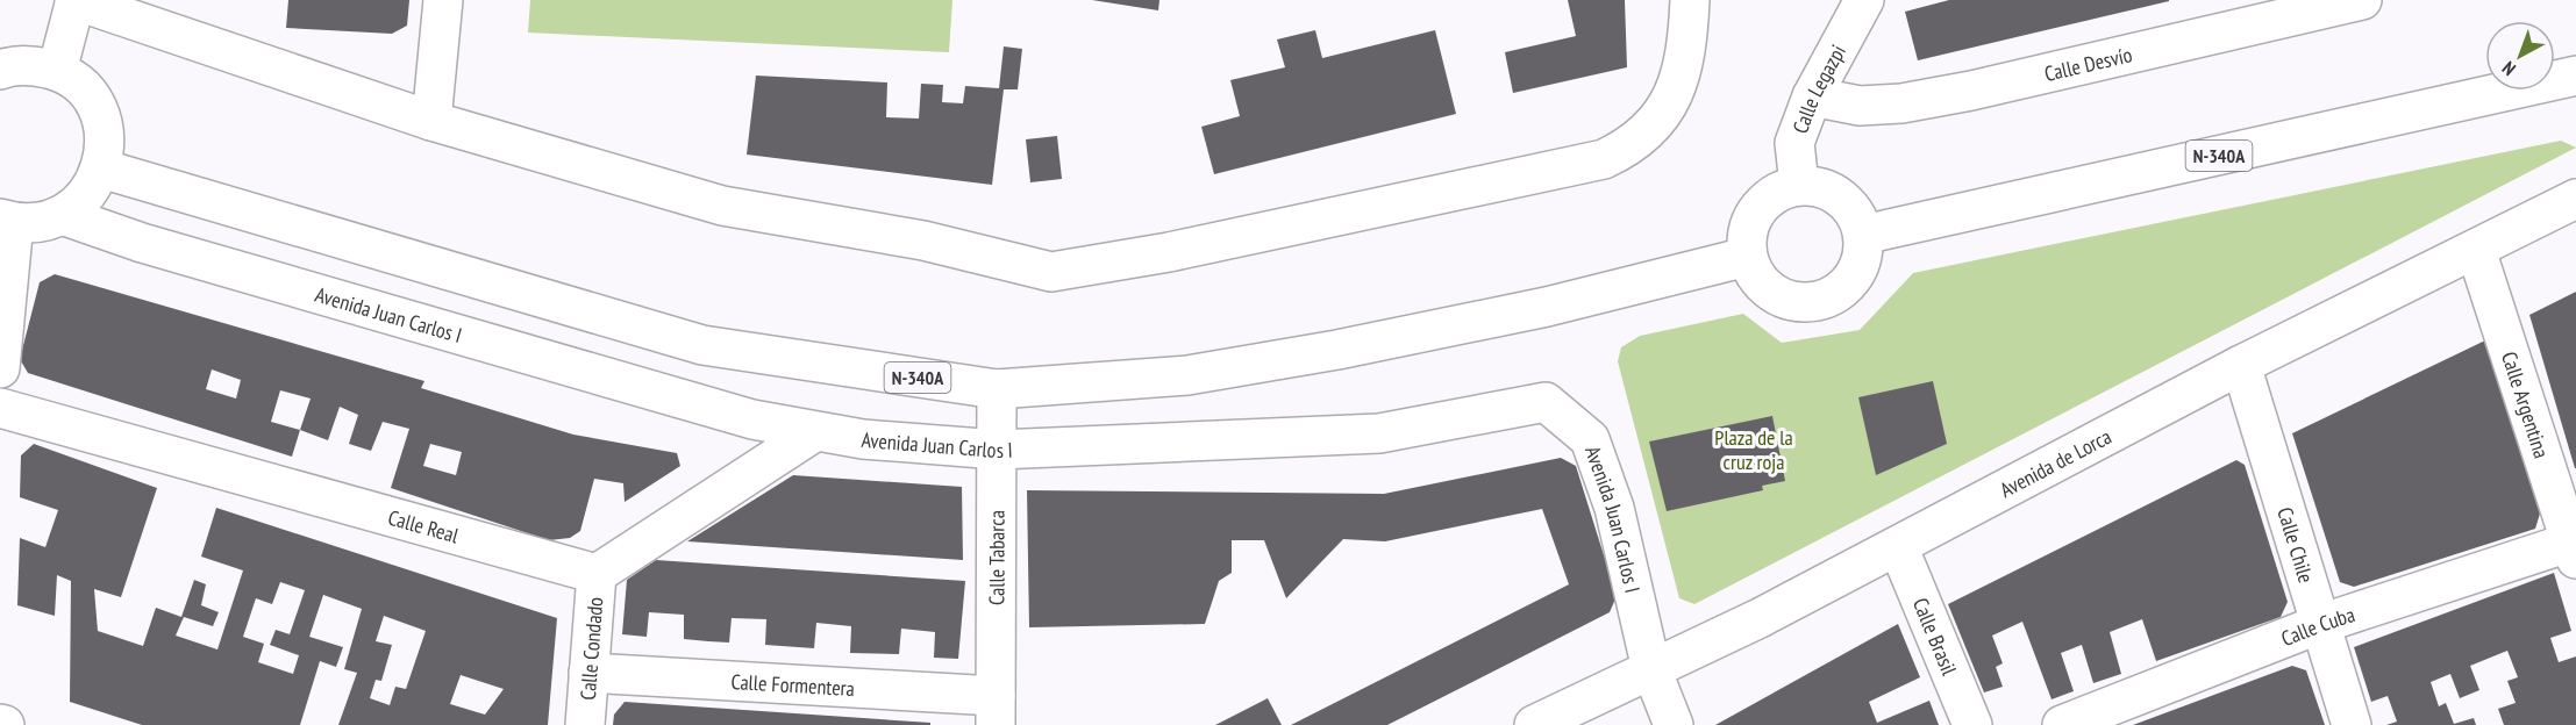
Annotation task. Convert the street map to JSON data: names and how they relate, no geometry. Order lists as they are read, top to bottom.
{
  "streets": {
    "street": [
      "Calle Desvío",
      "Calle Legazpi",
      "N-340A",
      "Avenida Juan Carlos I",
      "Calle Argentina",
      "Avenida de Lorca",
      "Calle Real",
      "Calle Chile",
      "Calle Tabarca",
      "Calle Cuba",
      "Calle Brasil",
      "Calle Condado",
      "Calle Formentera"
    ]
  },
  "crossings": [
    ["Calle Desvío", "Calle Legazpi"],
    ["Calle Legazpi", "N-340A"],
    ["N-340A", "Calle Tabarca"],
    ["Avenida Juan Carlos I", "Avenida de Lorca"],
    ["Avenida Juan Carlos I", "Calle Tabarca"],
    ["Calle Argentina", "Avenida de Lorca"],
    ["Calle Argentina", "Calle Cuba"],
    ["Avenida de Lorca", "Calle Chile"],
    ["Avenida de Lorca", "Calle Brasil"],
    ["Calle Real", "Calle Condado"],
    ["Calle Chile", "Calle Cuba"],
    ["Calle Tabarca", "Calle Formentera"],
    ["Calle Condado", "Calle Formentera"]
  ],
  "parks": ["Plaza de la cruz roja"],
  "north": "bottom left"
}
